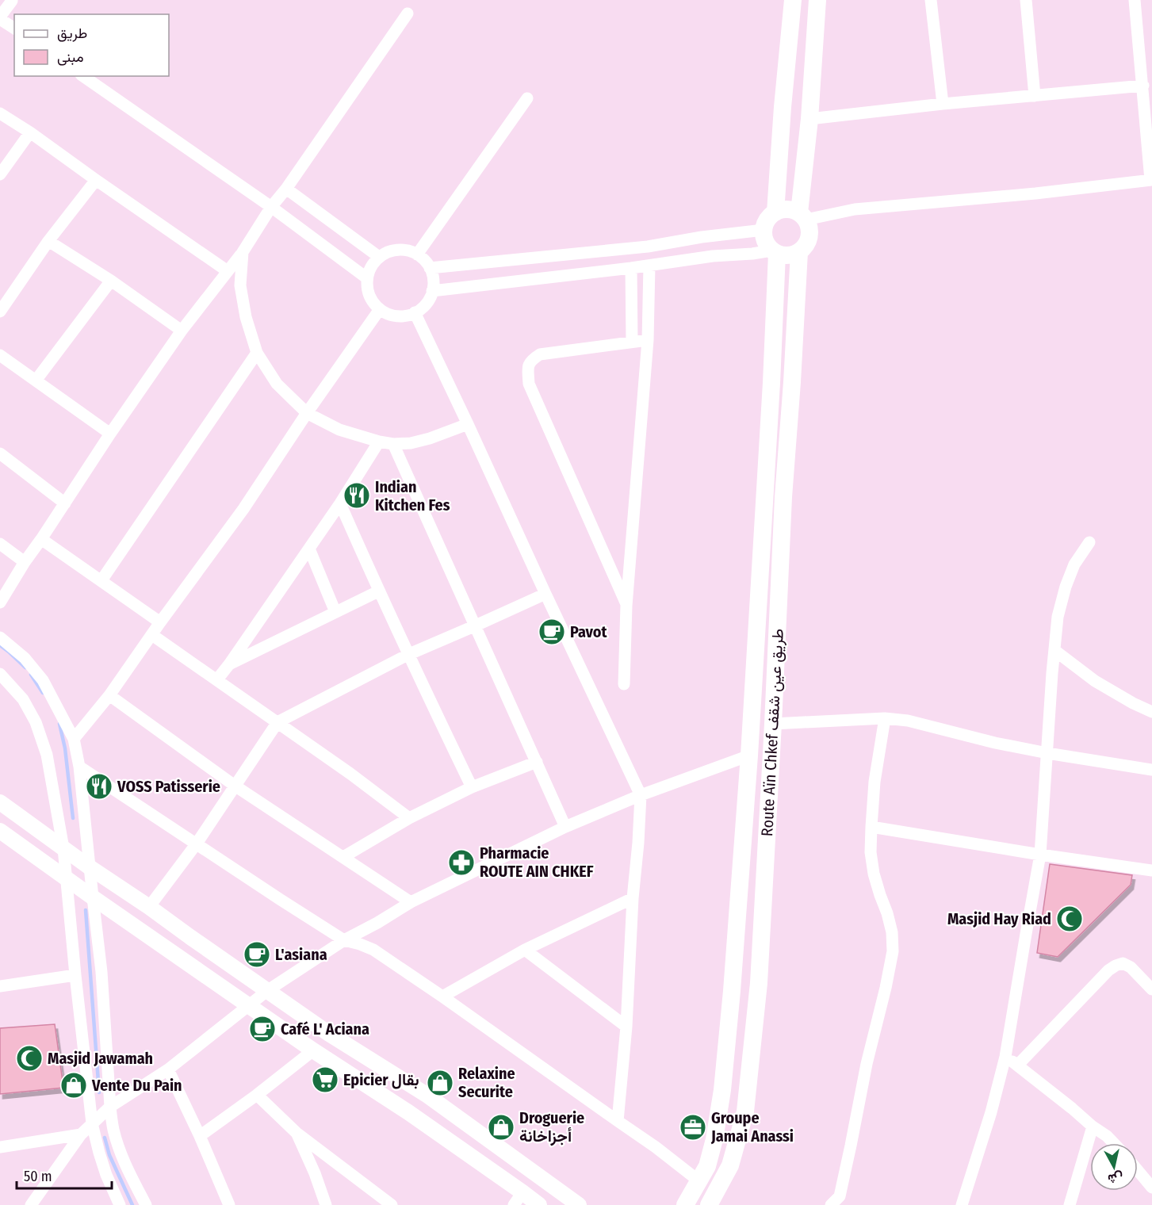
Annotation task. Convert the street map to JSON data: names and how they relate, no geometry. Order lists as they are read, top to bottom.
{
  "streets": {
    "main road": ["Route Aïn Chkef طريق عين شقف"]
  },
  "places": {
    "restaurant": ["Indian Kitchen Fes", "VOSS Patisserie"],
    "cafe": ["Pavot", "L'asiana", "Café L' Aciana"],
    "pharmacy": ["Pharmacie ROUTE AIN CHKEF"],
    "mosque": ["Masjid Hay Riad", "Masjid Jawamah"],
    "supermarket": ["Epicier بقال"],
    "shop": ["Relaxine Securite", "Vente Du Pain", "Droguerie أجزاخانة"],
    "office": ["Groupe Jamai Anassi"]
  },
  "legend": ["طريق", "مبنى"],
  "scale_bar": "50 m",
  "north": "bottom"
}
